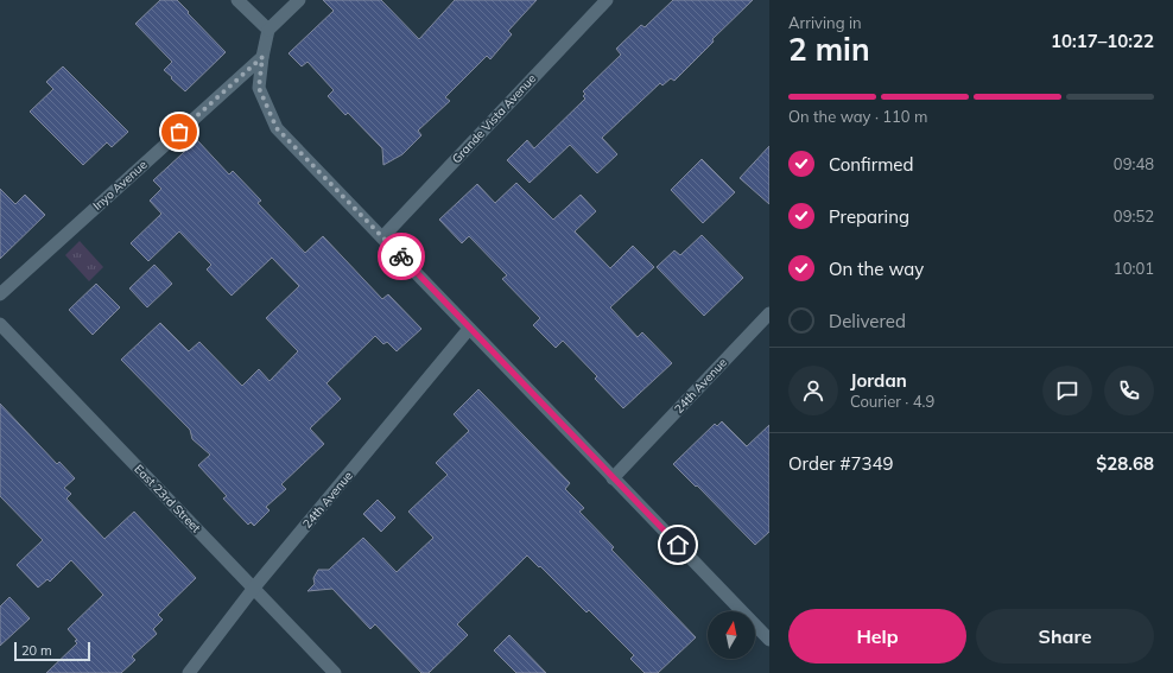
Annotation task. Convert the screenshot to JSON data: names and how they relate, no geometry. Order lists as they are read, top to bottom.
{
  "streets": {
    "street": [
      "Grande Vista Avenue",
      "Inyo Avenue",
      "24th Avenue",
      "East 23rd Street"
    ]
  },
  "crossings": [
    ["24th Avenue", "East 23rd Street"]
  ],
  "scale_bar": "20 m",
  "north": "top",
  "page": {
    "heading": ["2 min", "Arriving in", "10:17–10:22"],
    "panel": [
      "Jordan",
      "Courier · 4.9",
      "Order #7349",
      "$28.68"
    ],
    "bar": "On the way · 110 m",
    "list": [
      ["Confirmed", "09:48"],
      ["Preparing", "09:52"],
      ["On the way", "10:01"],
      "Delivered"
    ],
    "buttons": ["Help", "Share"],
    "scale": "20 m"
  }
}
